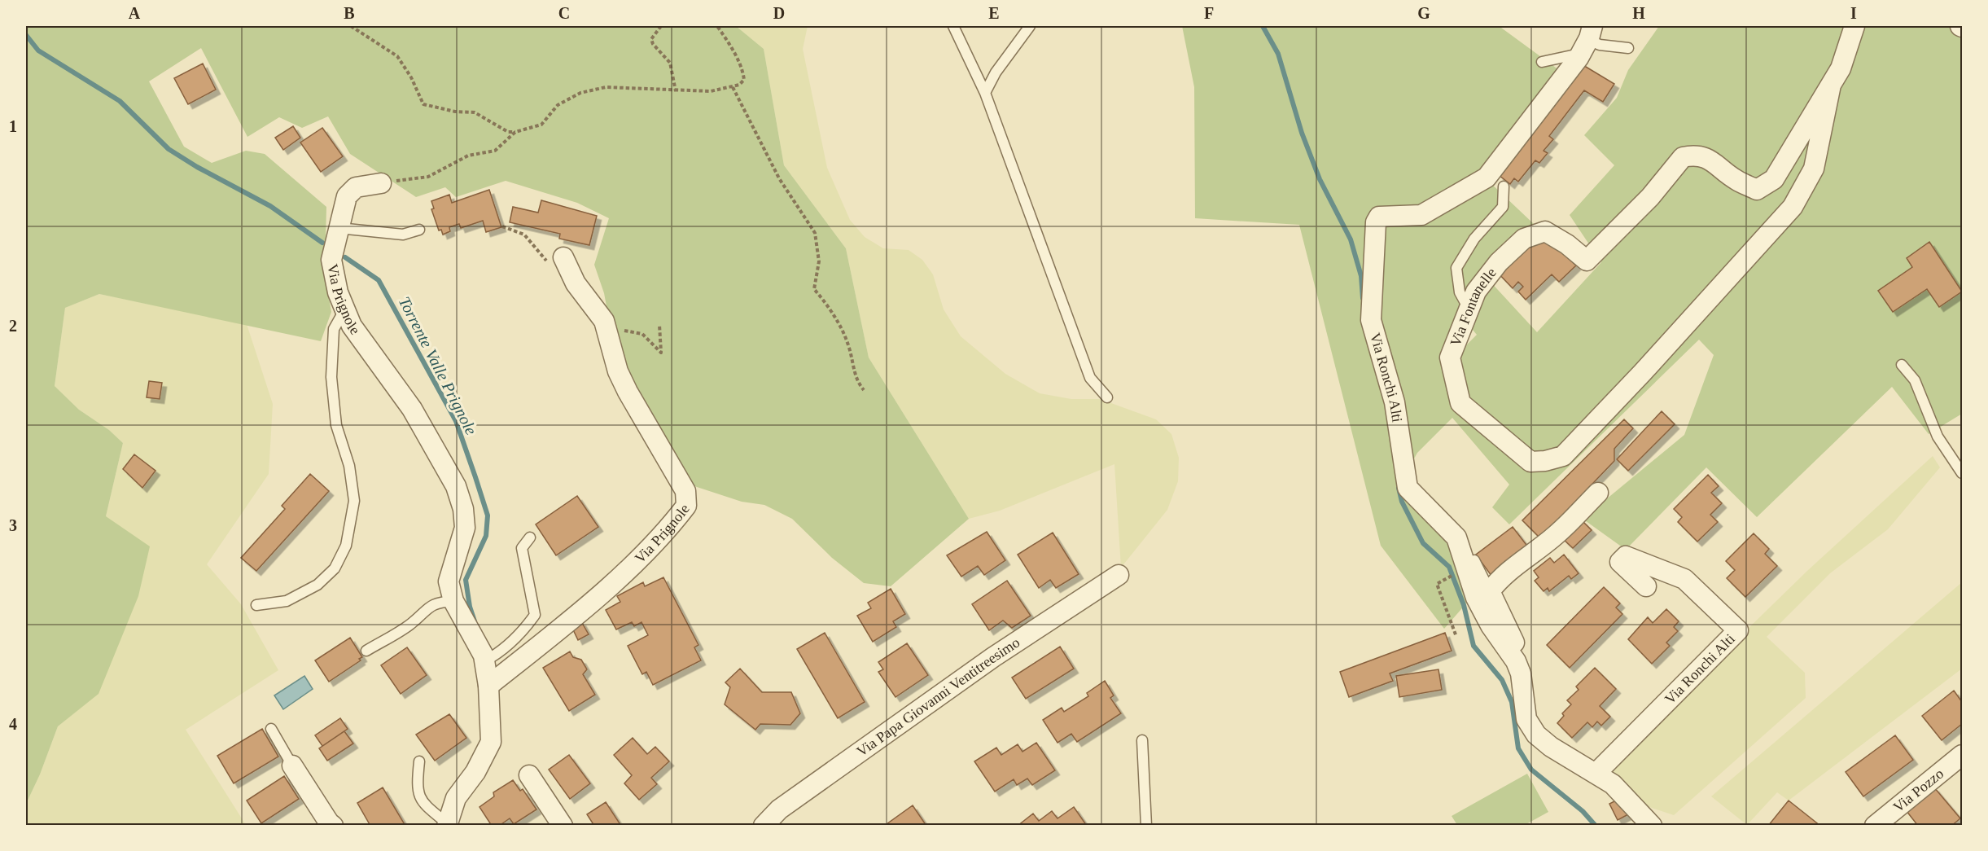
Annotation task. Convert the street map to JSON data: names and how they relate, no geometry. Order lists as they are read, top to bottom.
{
  "streets": {
    "street": [
      "Via Prignole",
      "Via Fontanelle",
      "Via Ronchi Alti",
      "Via Papa Giovanni Ventitreesimo",
      "Via Pozzo"
    ]
  },
  "water": ["Torrente Valle Prignole"],
  "grid": {
    "columns": [
      "A",
      "B",
      "C",
      "D",
      "E",
      "F",
      "G",
      "H",
      "I"
    ],
    "rows": [
      "1",
      "2",
      "3",
      "4"
    ]
  }
}
